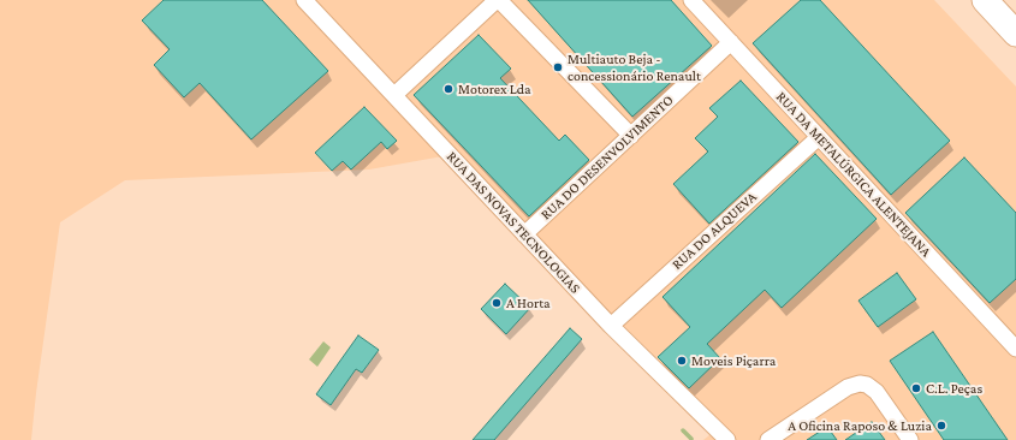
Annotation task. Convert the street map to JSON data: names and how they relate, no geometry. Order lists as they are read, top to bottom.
{
  "streets": {
    "street": [
      "RUA DO DESENVOLVIMENTO",
      "RUA DA METALÚRGICA ALENTEJANA",
      "RUA DAS NOVAS TECNOLOGIAS",
      "RUA DO ALQUEVA"
    ]
  },
  "crossings": [
    ["RUA DO DESENVOLVIMENTO", "RUA DA METALÚRGICA ALENTEJANA"],
    ["RUA DO DESENVOLVIMENTO", "RUA DAS NOVAS TECNOLOGIAS"],
    ["RUA DA METALÚRGICA ALENTEJANA", "RUA DO ALQUEVA"],
    ["RUA DAS NOVAS TECNOLOGIAS", "RUA DO ALQUEVA"]
  ],
  "places": [
    "Multiauto Beja - concessionário Renault",
    "Motorex Lda",
    "A Horta",
    "Moveis Piçarra",
    "C.L. Peças",
    "A Oficina Raposo & Luzia"
  ]
}
